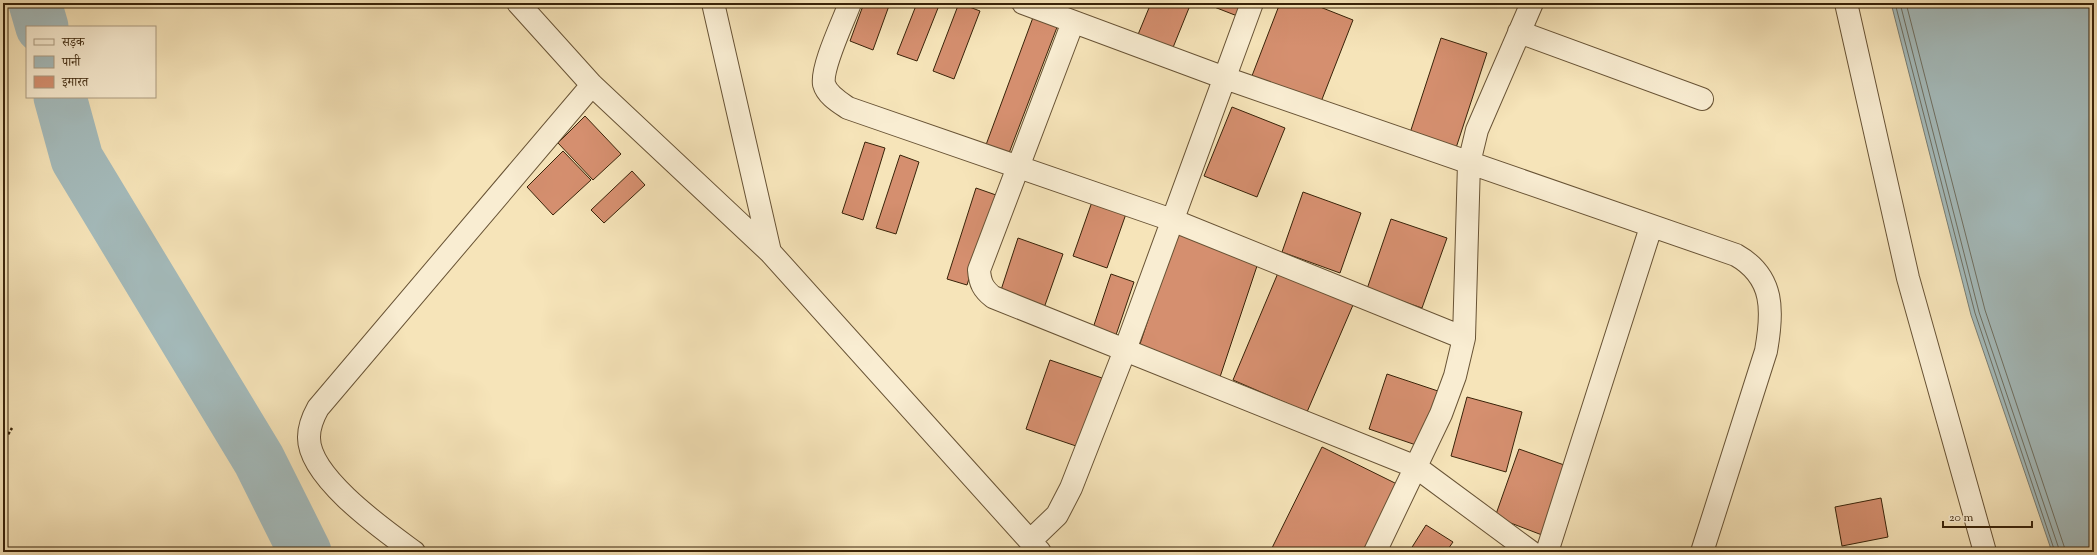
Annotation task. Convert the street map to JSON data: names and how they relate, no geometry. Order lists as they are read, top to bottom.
{
  "legend": ["सड़क", "पानी", "इमारत"],
  "scale_bar": "20 m"
}
